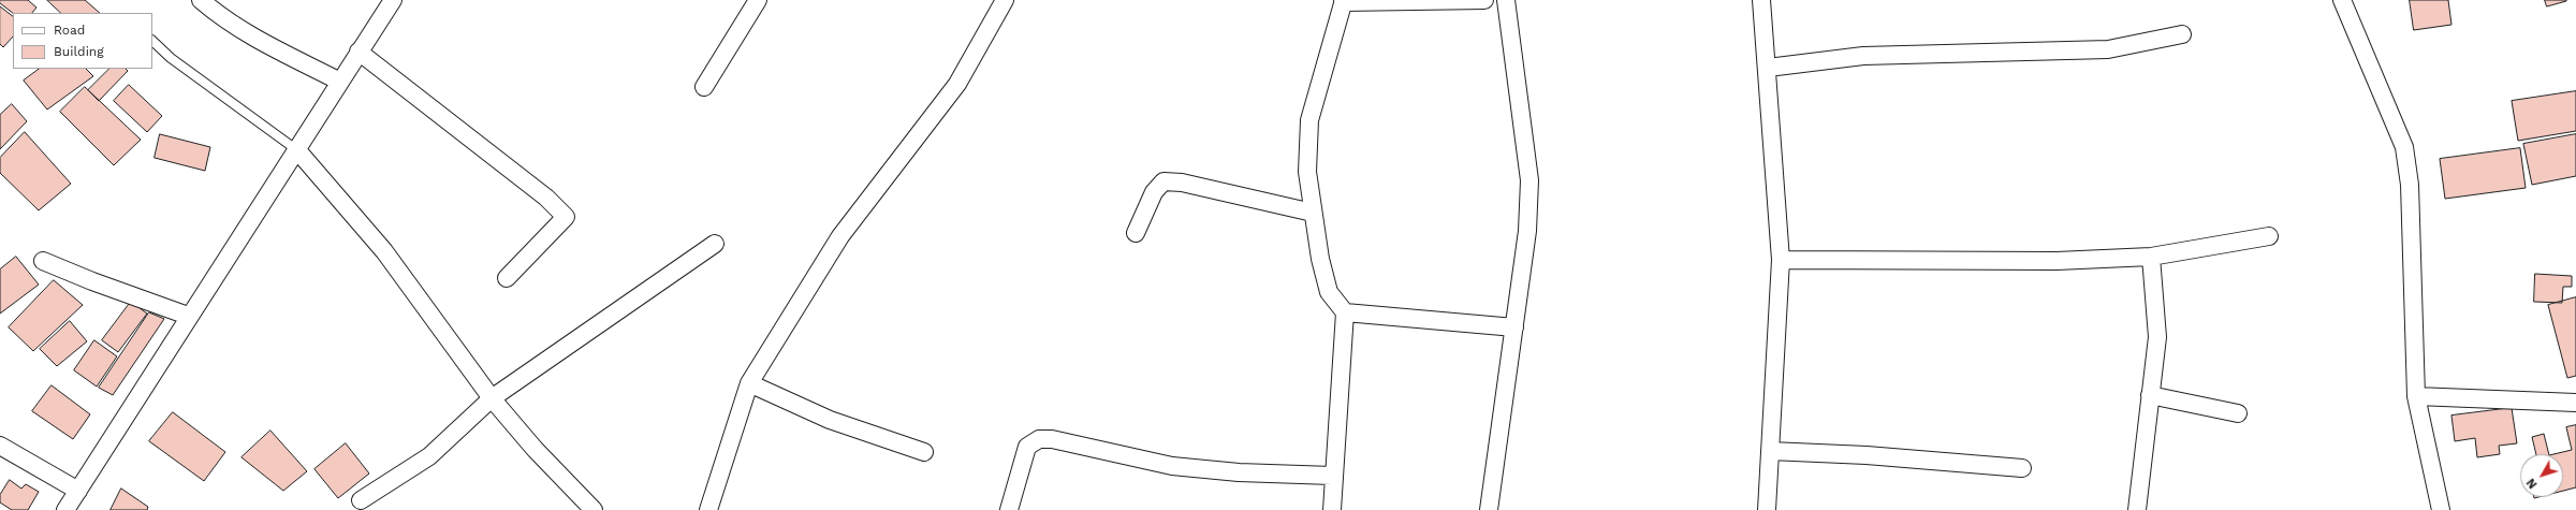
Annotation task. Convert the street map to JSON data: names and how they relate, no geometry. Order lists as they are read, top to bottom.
{
  "legend": ["Road", "Building"],
  "north": "bottom left"
}
